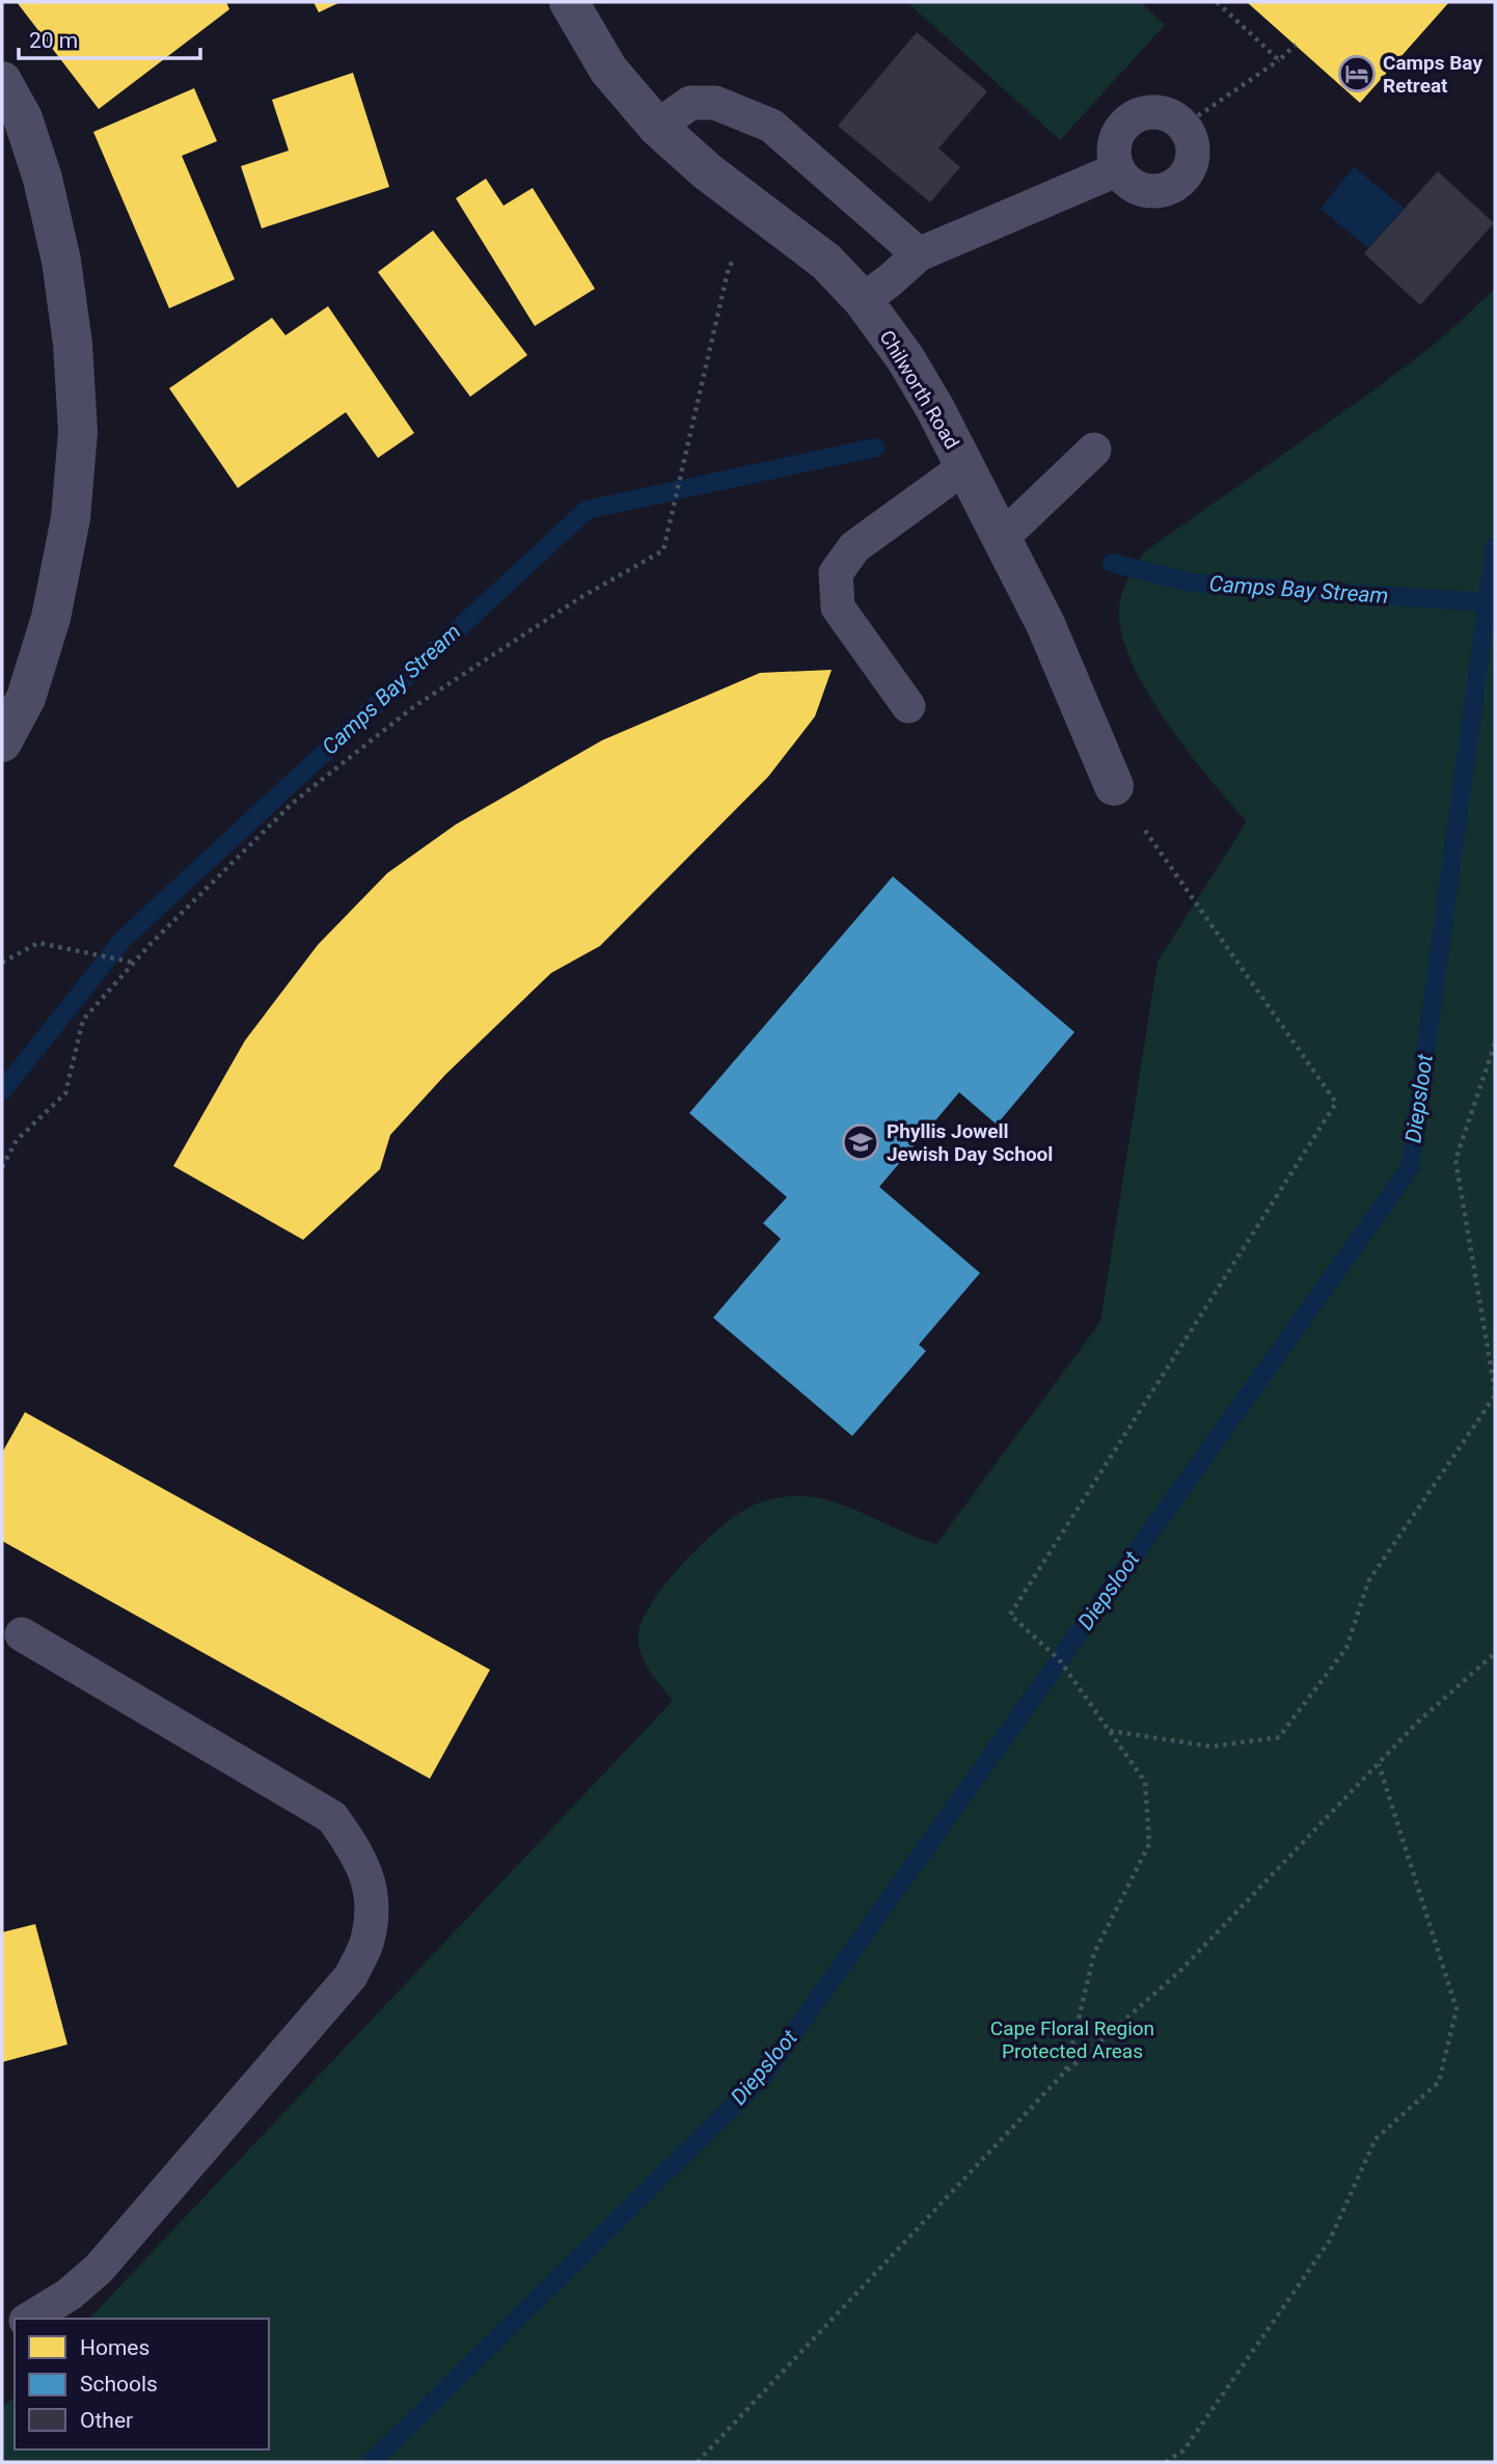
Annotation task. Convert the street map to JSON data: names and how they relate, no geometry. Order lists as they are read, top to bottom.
{
  "streets": {
    "street": ["Chilworth Road"]
  },
  "water": ["Camps Bay Stream", "Diepsloot"],
  "parks": ["Cape Floral Region Protected Areas"],
  "places": {
    "hotel": ["Camps Bay Retreat"],
    "school or university": ["Phyllis Jowell Jewish Day School"]
  },
  "legend": ["Homes", "Schools", "Other"],
  "scale_bar": "20 m"
}
